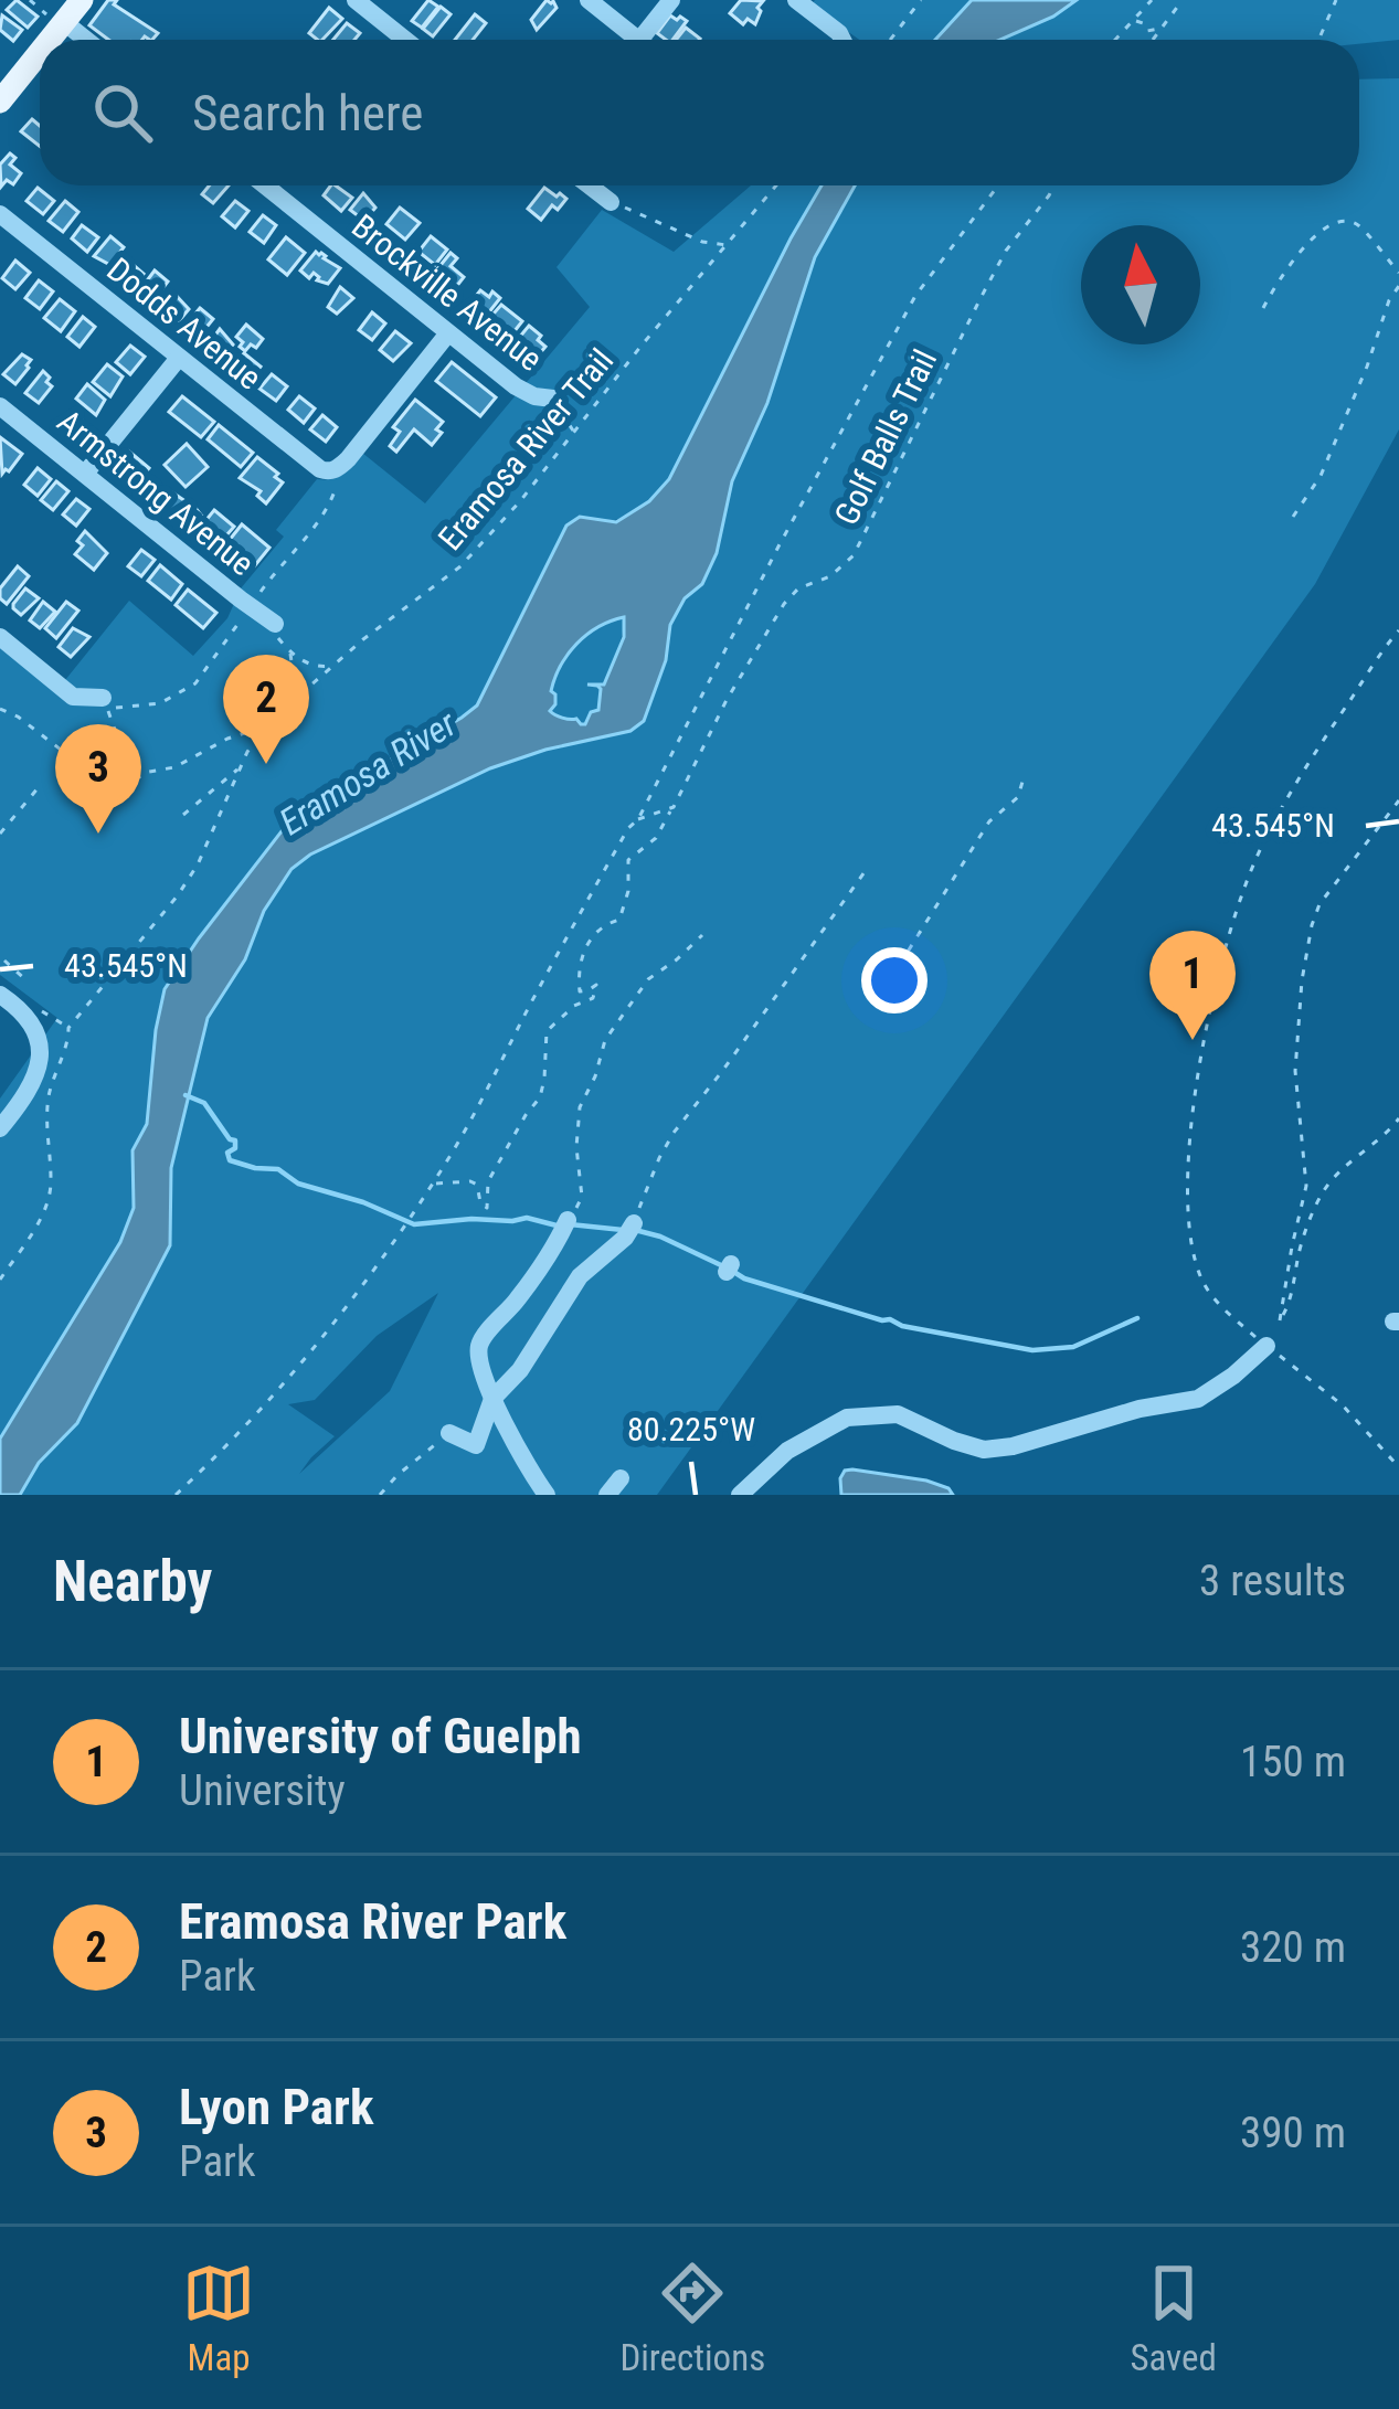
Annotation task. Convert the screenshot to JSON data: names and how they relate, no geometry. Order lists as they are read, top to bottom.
{
  "streets": {
    "street": ["Brockville Avenue", "Dodds Avenue", "Armstrong Avenue"],
    "path": ["Golf Balls Trail", "Eramosa River Trail"]
  },
  "water": ["Eramosa River"],
  "north": "top",
  "page": {
    "search": "Search here",
    "pins": ["2", "3", "1"],
    "heading": ["Nearby", "3 results"],
    "list": [
      {
        "mark": "1",
        "name": "University of Guelph",
        "note": "University",
        "value": "150 m"
      },
      {
        "mark": "2",
        "name": "Eramosa River Park",
        "note": "Park",
        "value": "320 m"
      },
      {
        "mark": "3",
        "name": "Lyon Park",
        "note": "Park",
        "value": "390 m"
      }
    ],
    "nav": ["Map", "Directions", "Saved"]
  },
  "coordinates": ["43.545°N", "80.225°W"]
}
